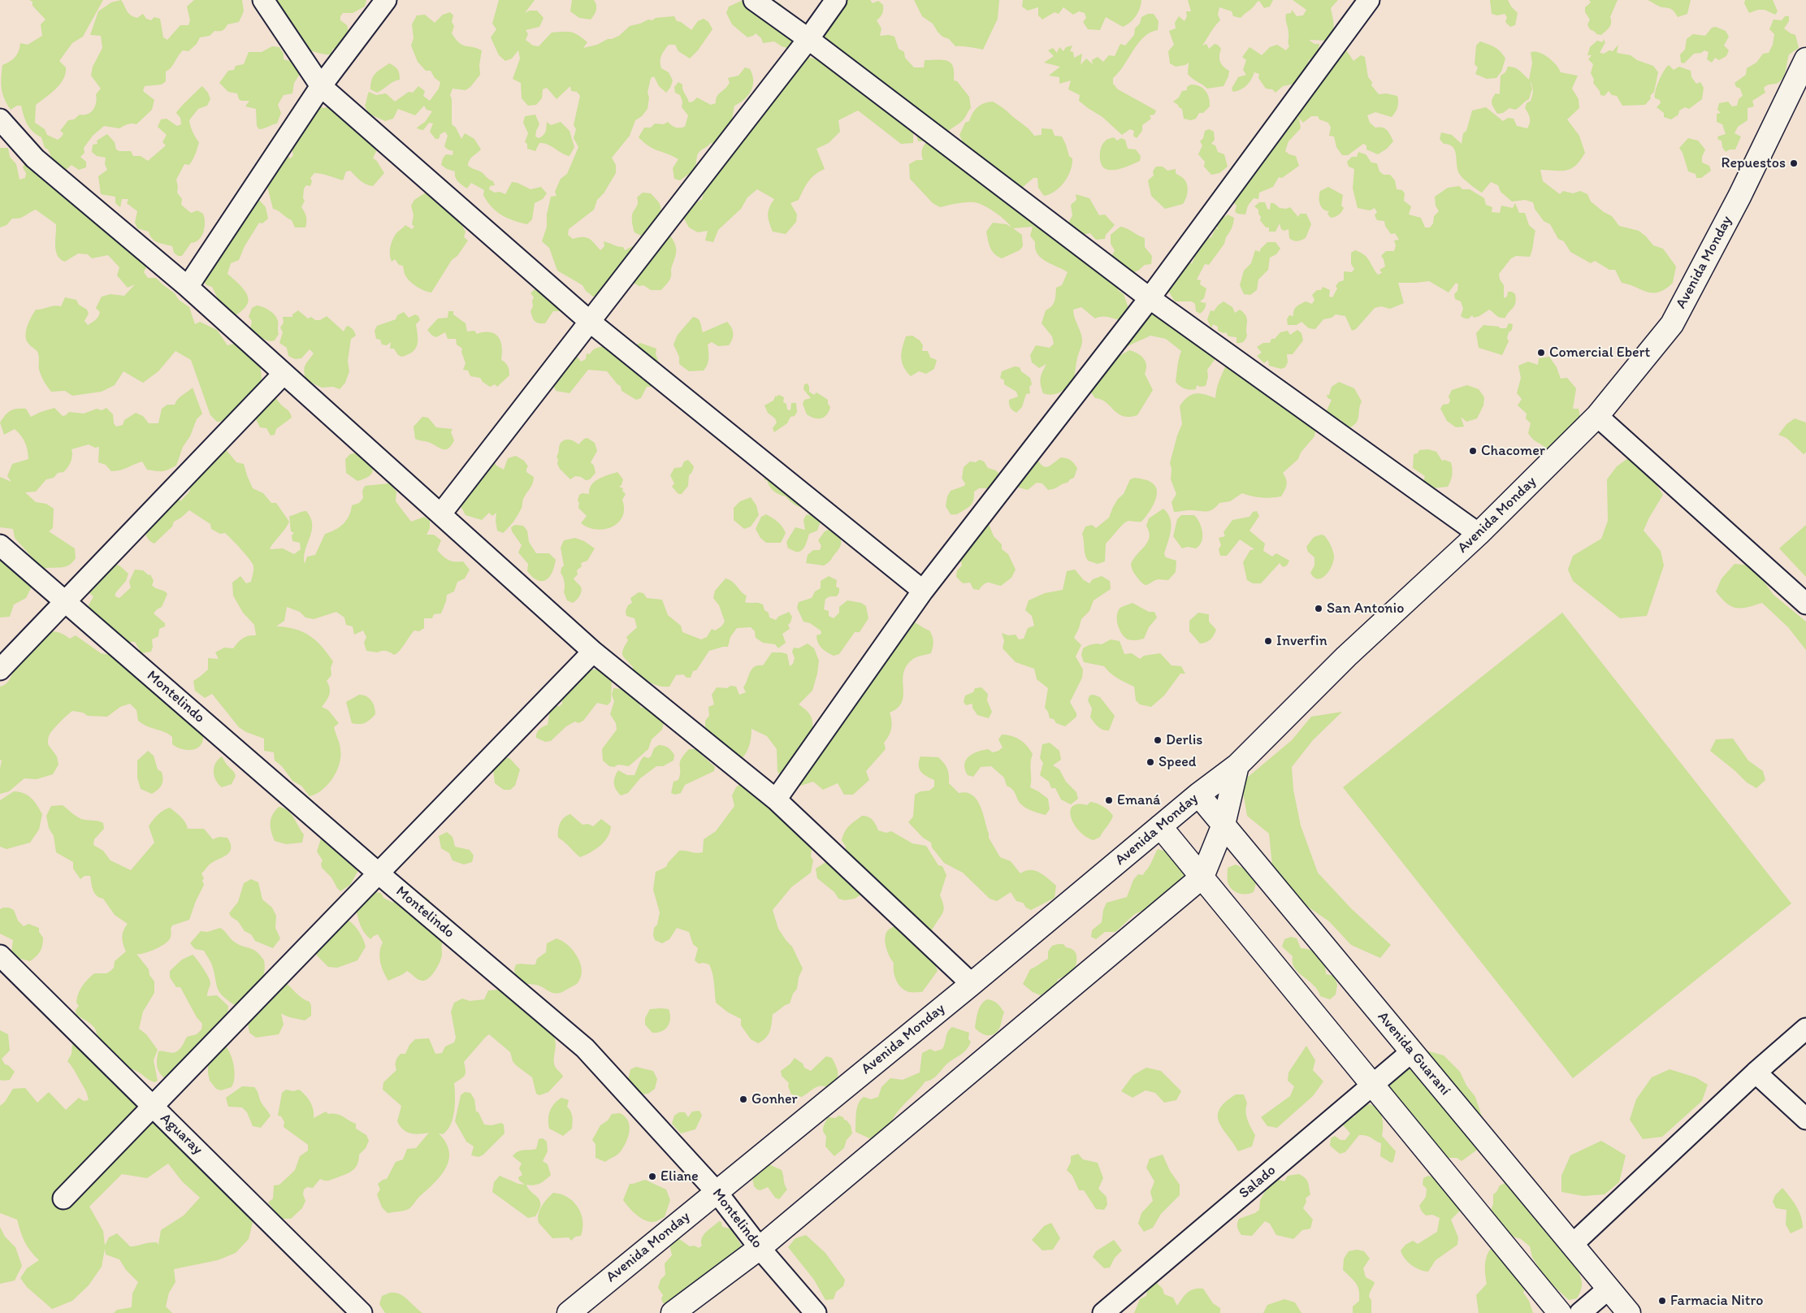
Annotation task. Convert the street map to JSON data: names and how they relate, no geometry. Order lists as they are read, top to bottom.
{
  "streets": {
    "main road": ["Avenida Monday", "Avenida Guaraní"],
    "street": ["Montelindo", "Aguaray", "Salado"]
  },
  "crossings": [
    ["Avenida Monday", "Montelindo"],
    ["Avenida Monday", "Avenida Guaraní"],
    ["Avenida Guaraní", "Salado"]
  ],
  "places": [
    "Repuestos",
    "Comercial Ebert",
    "Chacomer",
    "San Antonio",
    "Inverfin",
    "Derlis",
    "Speed",
    "Emaná",
    "Gonher",
    "Eliane",
    "Farmacia Nitro"
  ]
}
